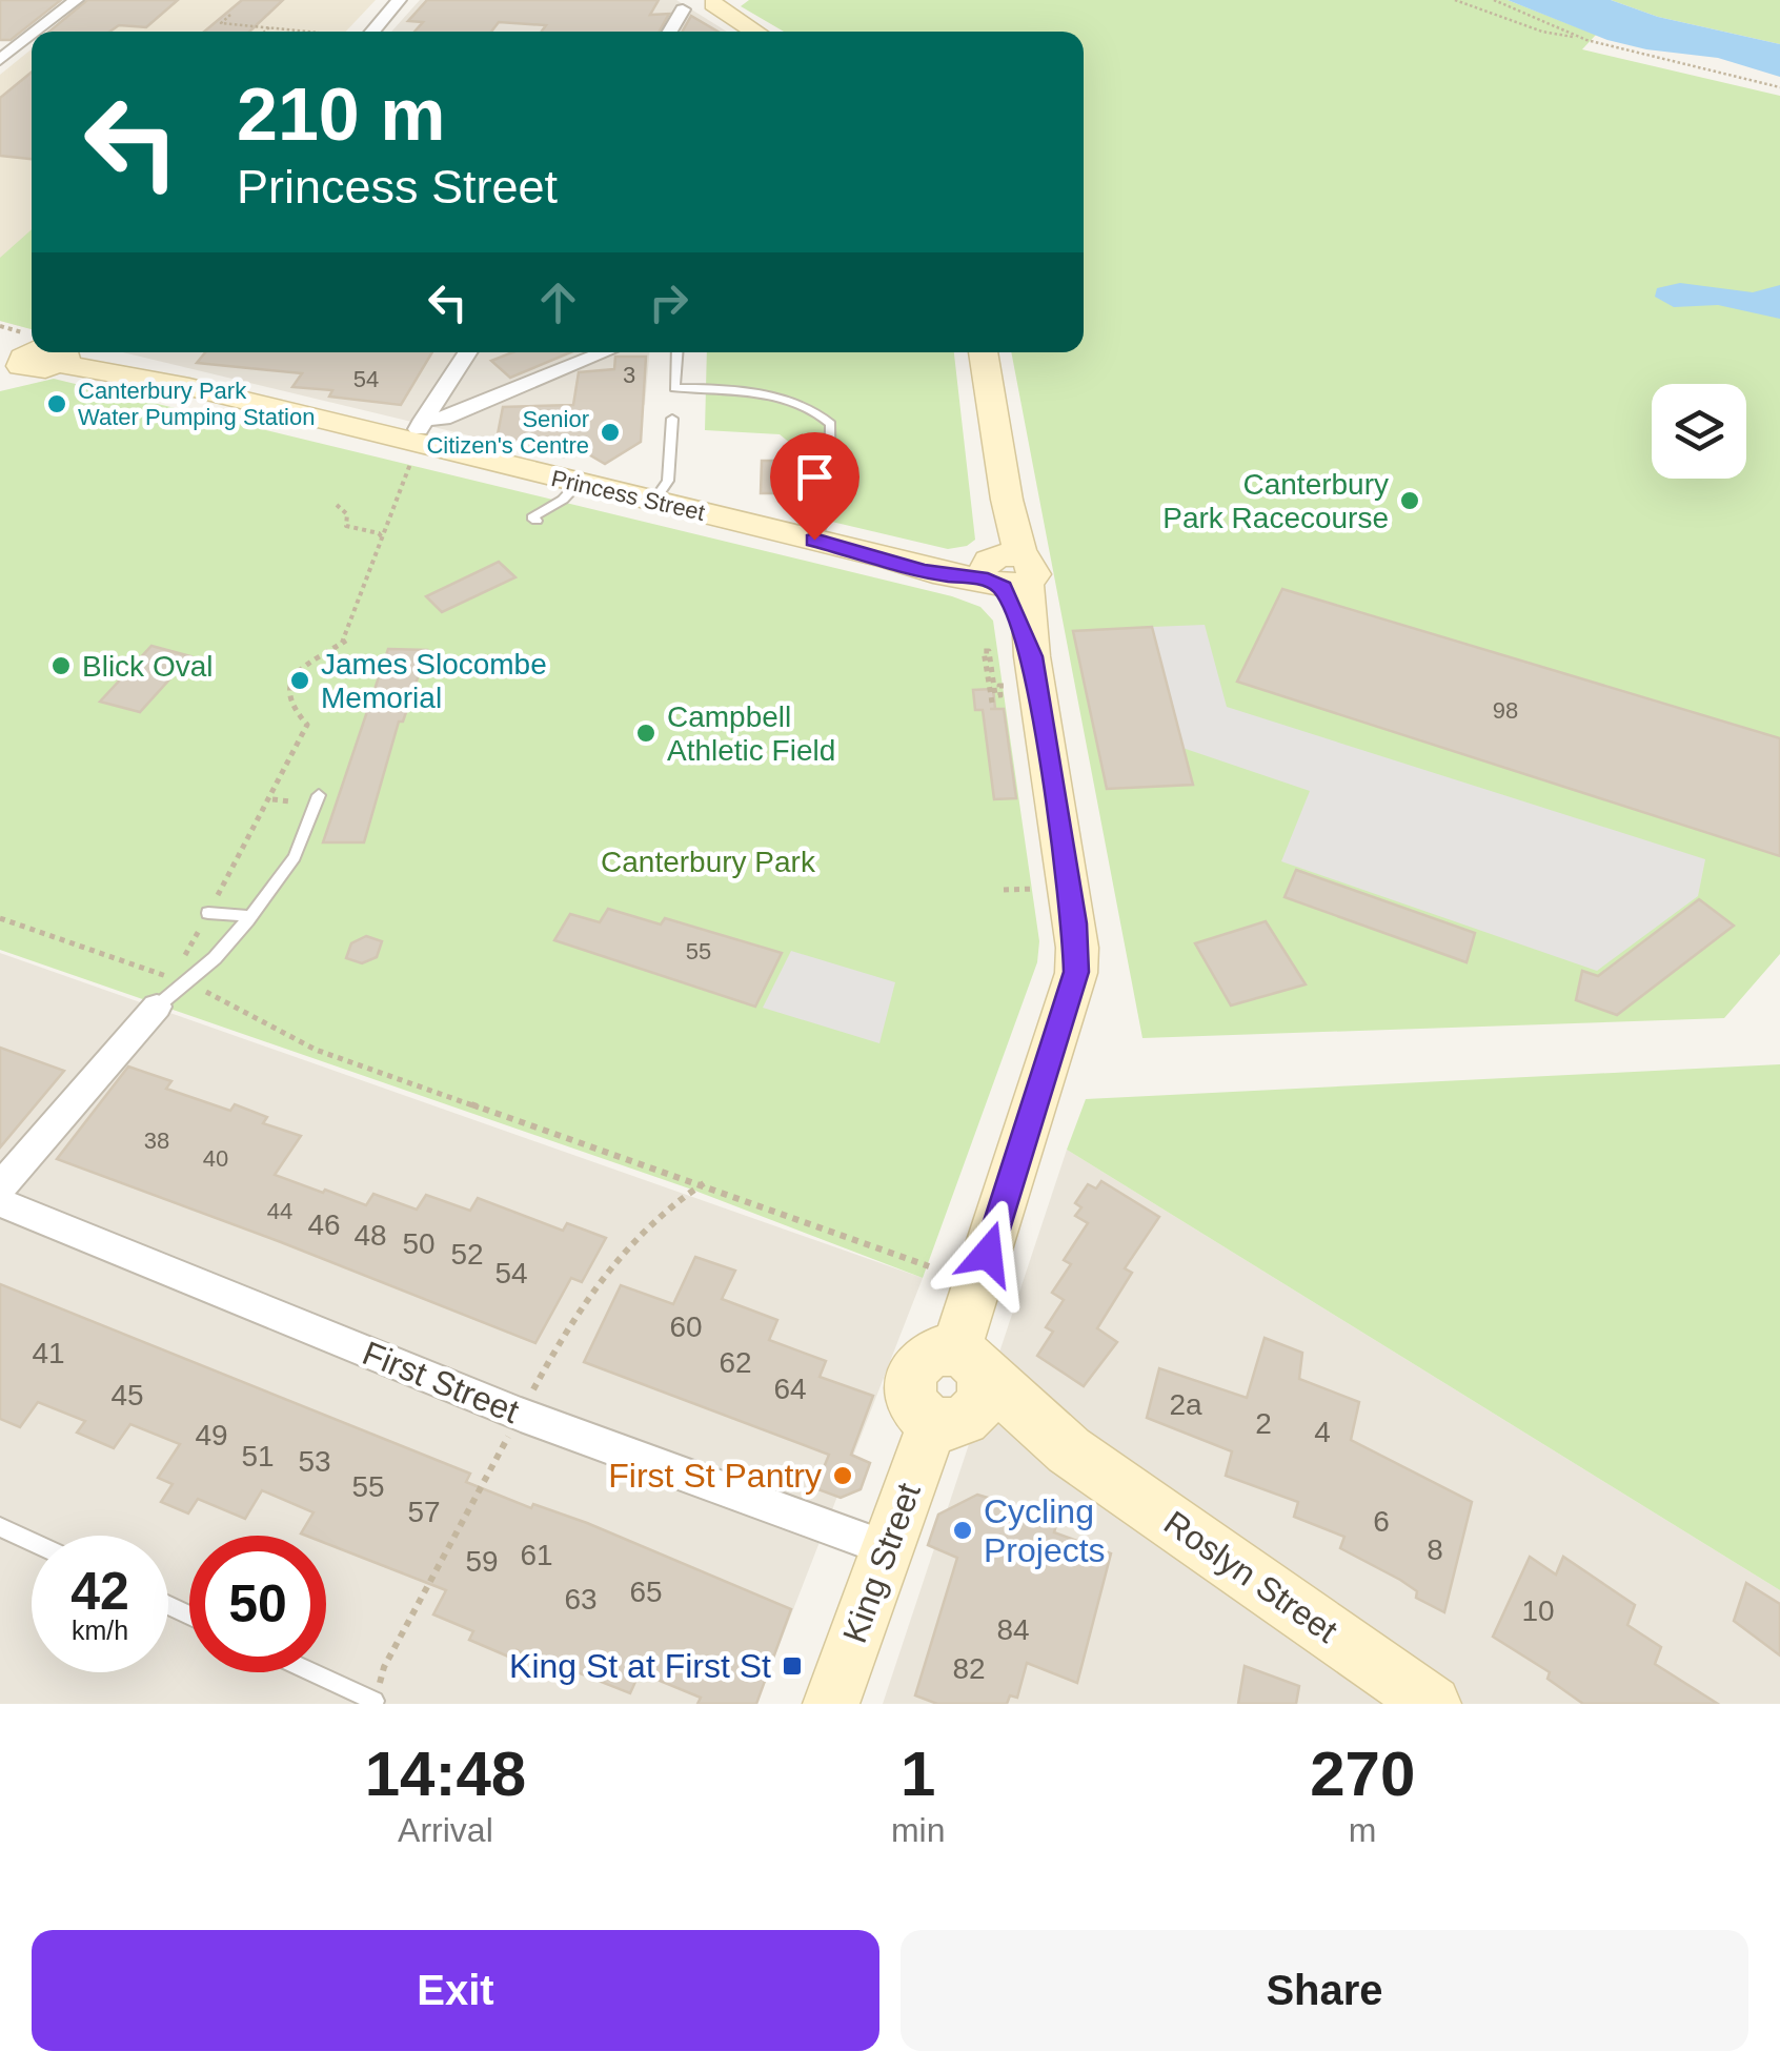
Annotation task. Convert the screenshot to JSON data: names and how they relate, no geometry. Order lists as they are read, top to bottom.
{
  "streets": {
    "main road": ["Princess Street", "King Street", "Roslyn Street"],
    "street": ["First Street"]
  },
  "crossings": [
    ["Princess Street", "King Street"],
    ["First Street", "King Street"],
    ["King Street", "Roslyn Street"]
  ],
  "parks": ["Canterbury Park"],
  "places": {
    "other": [
      "Canterbury Park Water Pumping Station",
      "Senior Citizen's Centre",
      "Canterbury Park Racecourse",
      "Blick Oval",
      "James Slocombe Memorial",
      "Campbell Athletic Field",
      "First St Pantry",
      "Cycling Projects"
    ],
    "transit": ["King St at First St"]
  },
  "house_numbers": [
    "3",
    "54",
    "98",
    "55",
    "38",
    "40",
    "44",
    "46",
    "48",
    "50",
    "52",
    "54",
    "60",
    "41",
    "62",
    "64",
    "45",
    "2a",
    "2",
    "4",
    "49",
    "51",
    "53",
    "55",
    "57",
    "6",
    "8",
    "61",
    "59",
    "65",
    "63",
    "10",
    "84",
    "82"
  ],
  "page": {
    "turn": ["210 m", "Princess Street"],
    "speed": "42 km/h",
    "limit": "50",
    "eta": [
      "14:48",
      "Arrival",
      "1",
      "min",
      "270",
      "m"
    ],
    "buttons": ["Exit", "Share"]
  }
}
